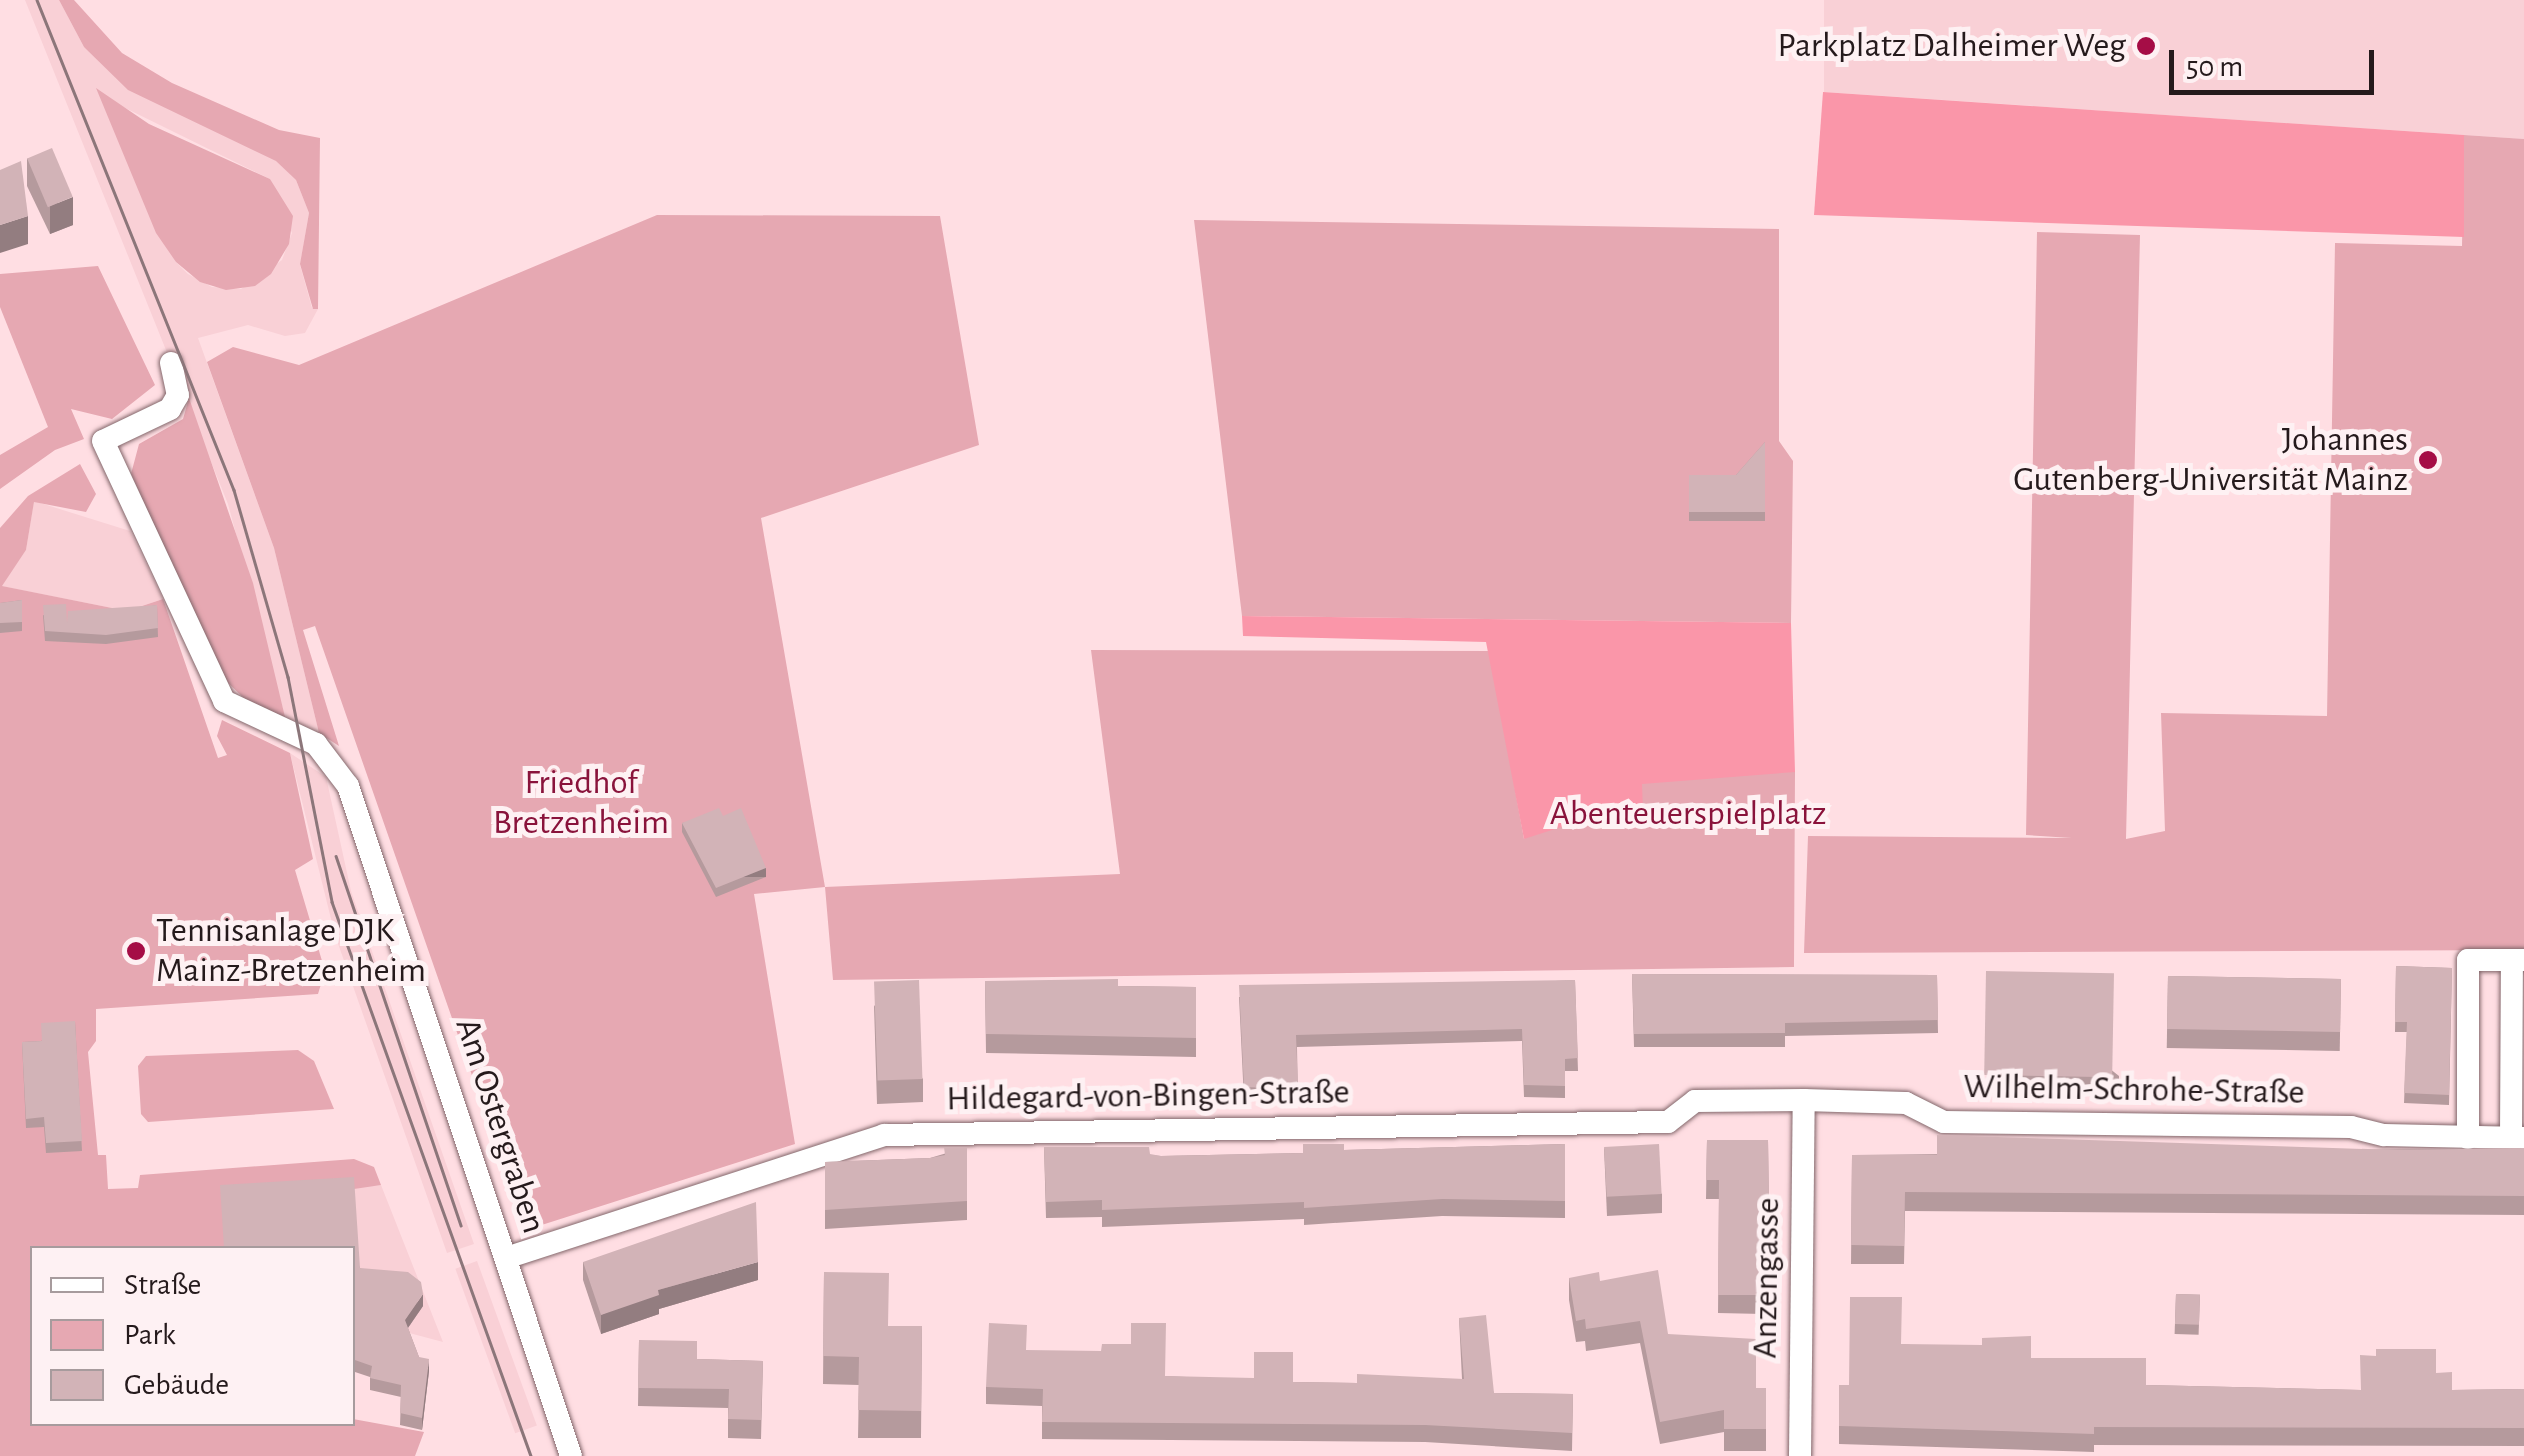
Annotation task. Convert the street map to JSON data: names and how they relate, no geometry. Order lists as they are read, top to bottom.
{
  "streets": {
    "street": [
      "Wilhelm-Schrohe-Straße",
      "Hildegard-von-Bingen-Straße",
      "Am Ostergraben",
      "Anzengasse"
    ]
  },
  "crossings": [
    ["Wilhelm-Schrohe-Straße", "Hildegard-von-Bingen-Straße"],
    ["Wilhelm-Schrohe-Straße", "Anzengasse"],
    ["Hildegard-von-Bingen-Straße", "Am Ostergraben"],
    ["Hildegard-von-Bingen-Straße", "Anzengasse"]
  ],
  "parks": ["Friedhof Bretzenheim", "Abenteuerspielplatz"],
  "places": ["Parkplatz Dalheimer Weg", "Johannes Gutenberg-Universität Mainz", "Tennisanlage DJK Mainz-Bretzenheim"],
  "legend": ["Straße", "Park", "Gebäude"],
  "scale_bar": "50 m"
}
